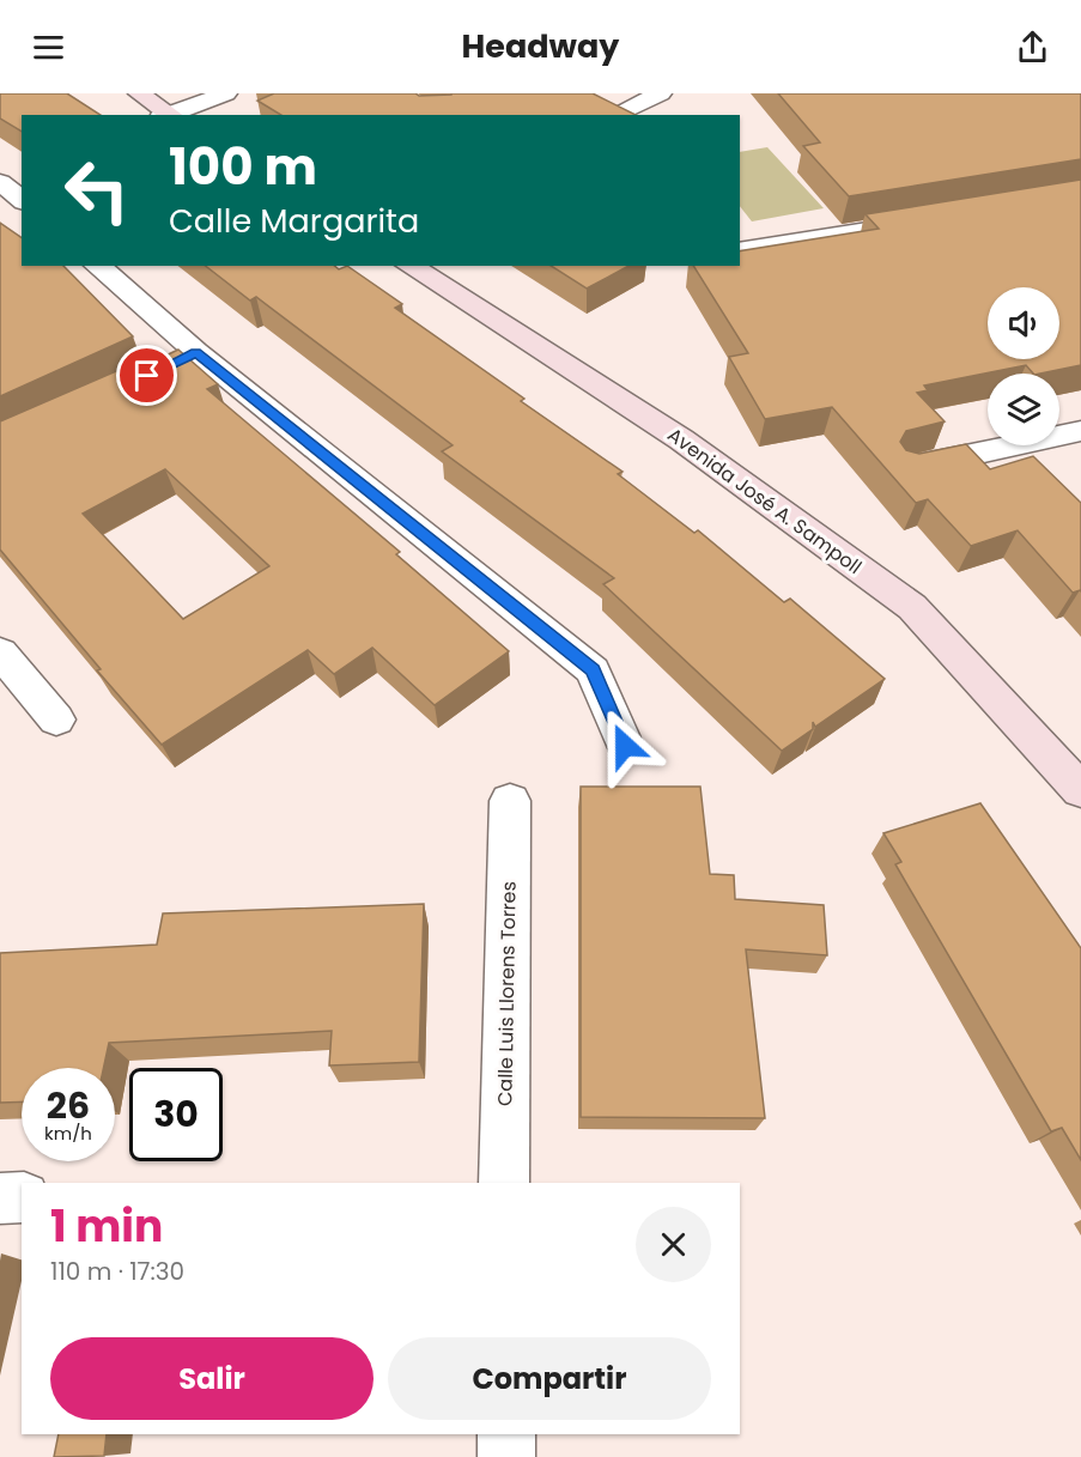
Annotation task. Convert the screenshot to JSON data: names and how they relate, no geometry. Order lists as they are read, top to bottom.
{
  "streets": {
    "street": ["Avenida José A. Sampoll", "Calle Luis Llorens Torres"]
  },
  "page": {
    "header": "Headway",
    "turn": ["100 m", "Calle Margarita"],
    "speed": "26 km/h",
    "limit": "30",
    "heading": ["1 min", "110 m · 17:30"],
    "buttons": ["Salir", "Compartir"]
  }
}
